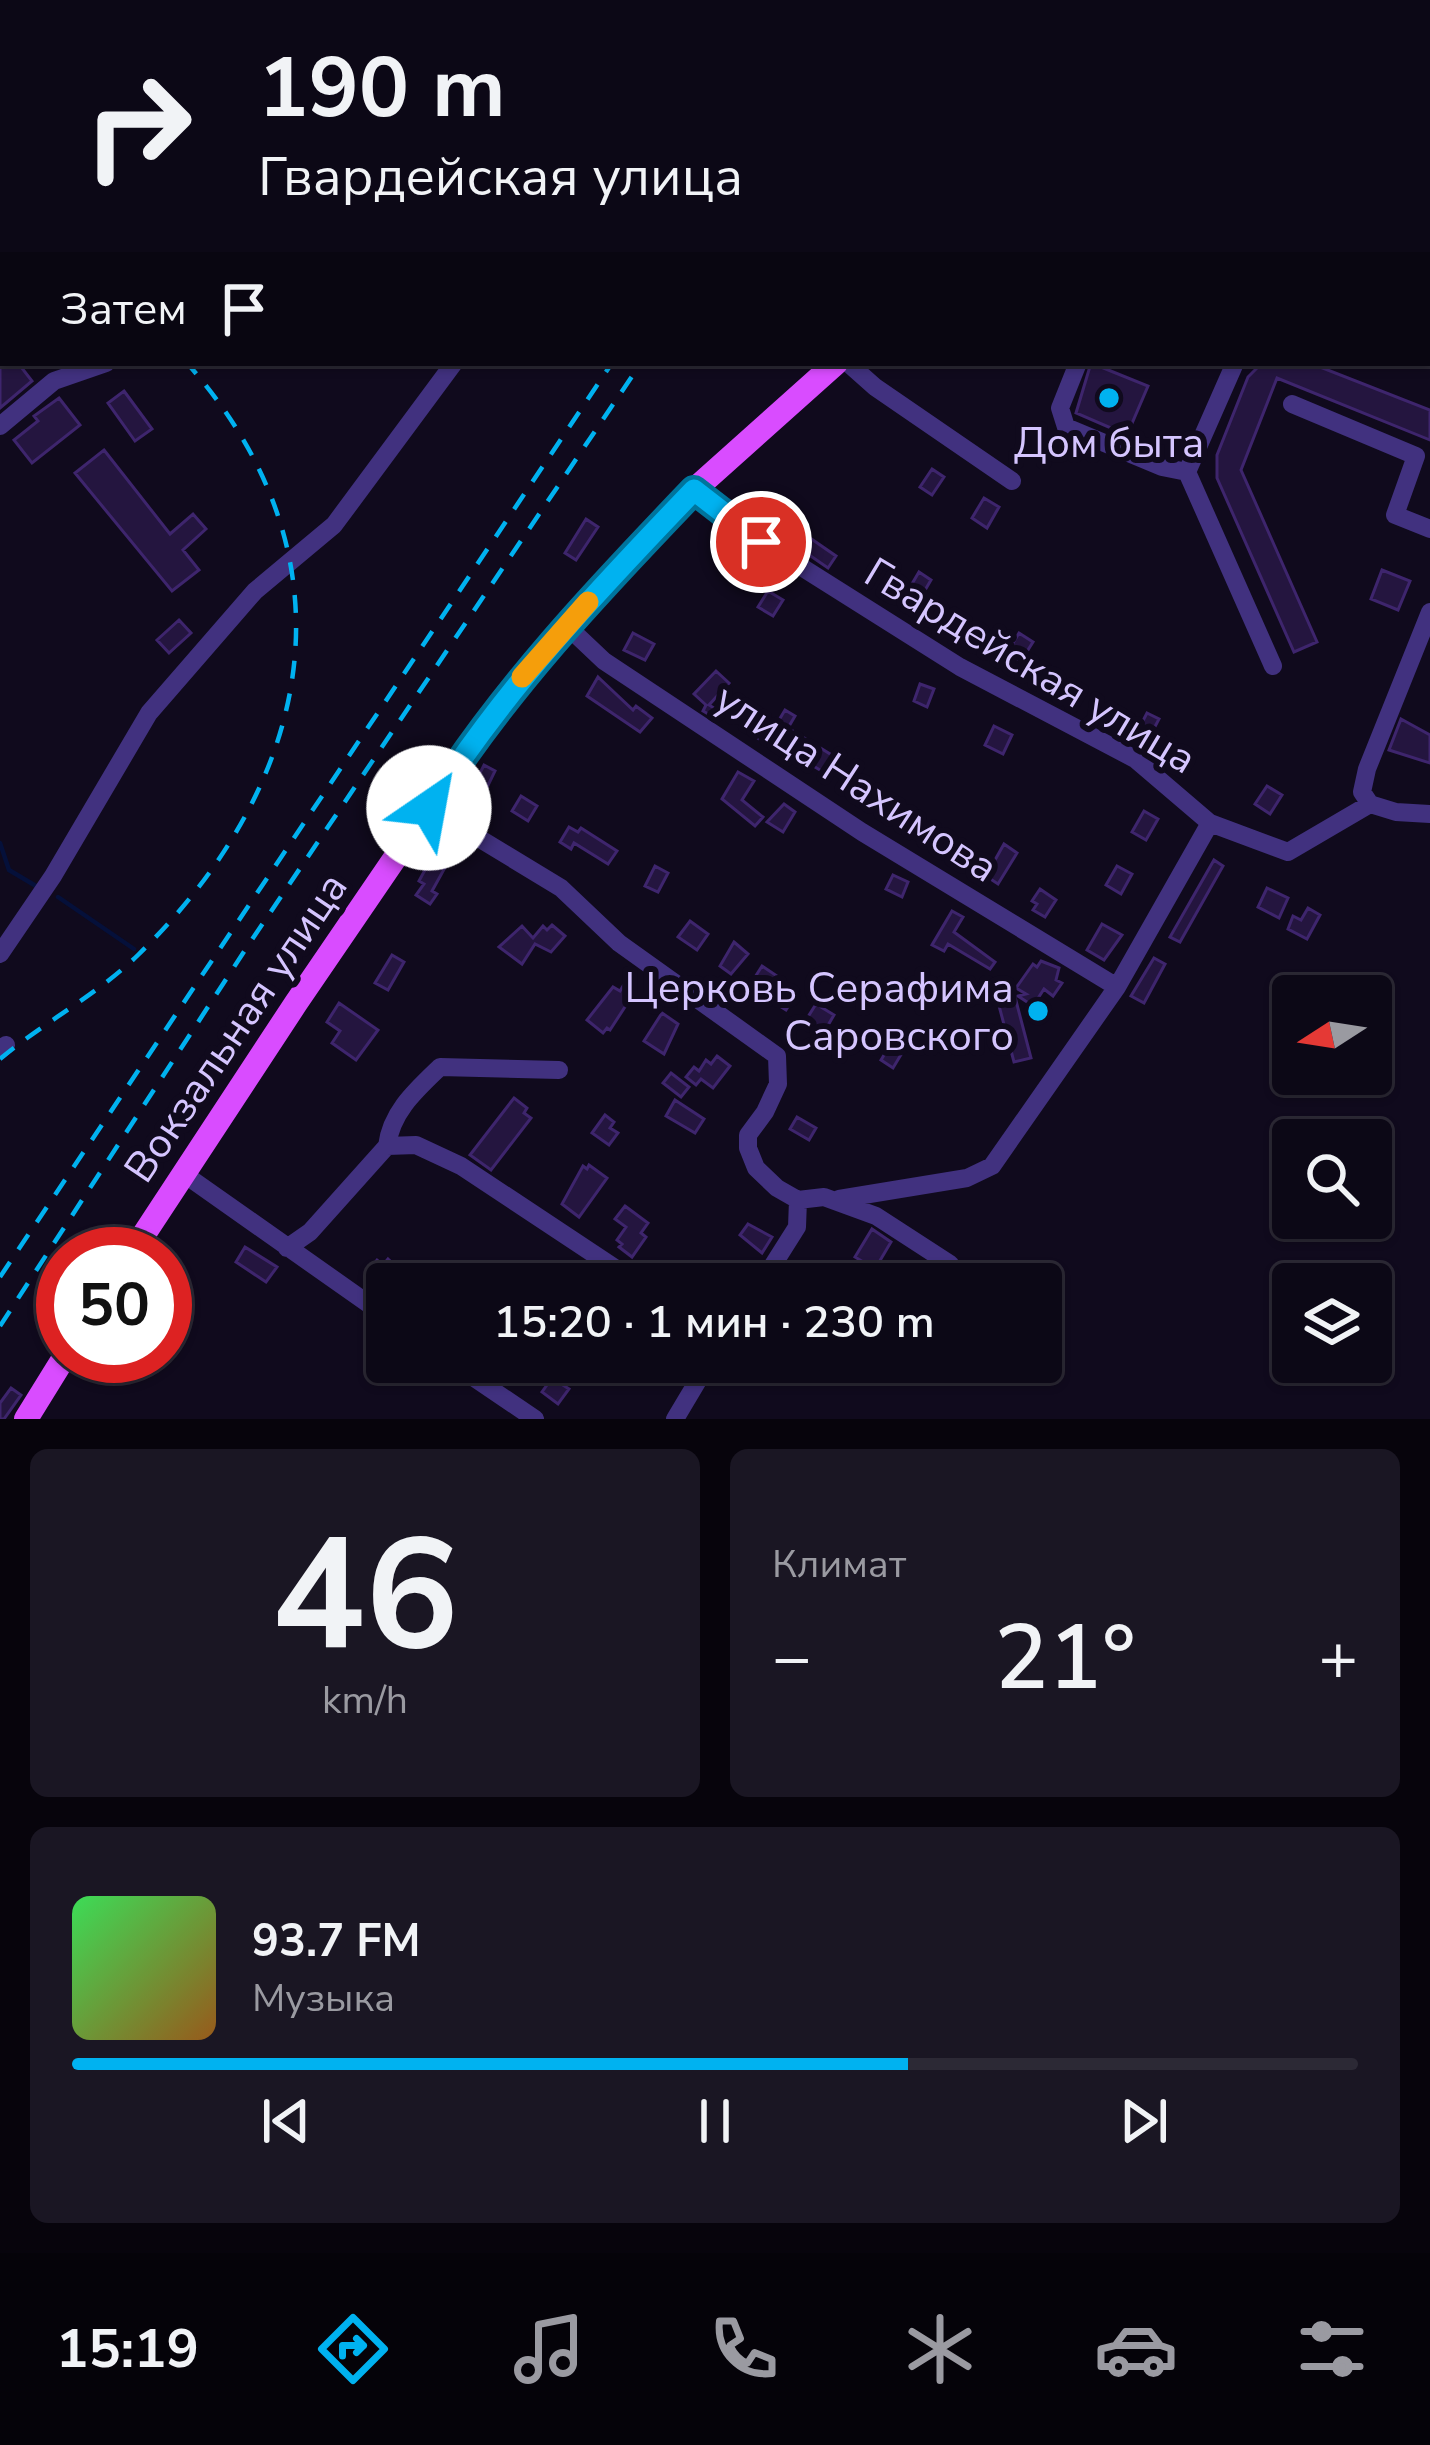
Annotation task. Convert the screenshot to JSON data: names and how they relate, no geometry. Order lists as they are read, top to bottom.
{
  "streets": {
    "main road": ["Вокзальная улица"],
    "street": ["Гвардейская улица", "улица Нахимова"]
  },
  "crossings": [
    ["Гвардейская улица", "Вокзальная улица"],
    ["улица Нахимова", "Вокзальная улица"]
  ],
  "places": ["Дом быта", "Церковь Серафима Саровского"],
  "north": "left",
  "page": {
    "turn": ["190 m", "Гвардейская улица"],
    "then": "Затем",
    "limit": "50",
    "trip": "15:20 · 1 мин · 230 m",
    "tile": [
      ["46", "km/h"],
      "Климат"
    ],
    "heat": ["−", "21°", "+"],
    "song": ["93.7 FM", "Музыка"],
    "tabs": "15:19"
  }
}
